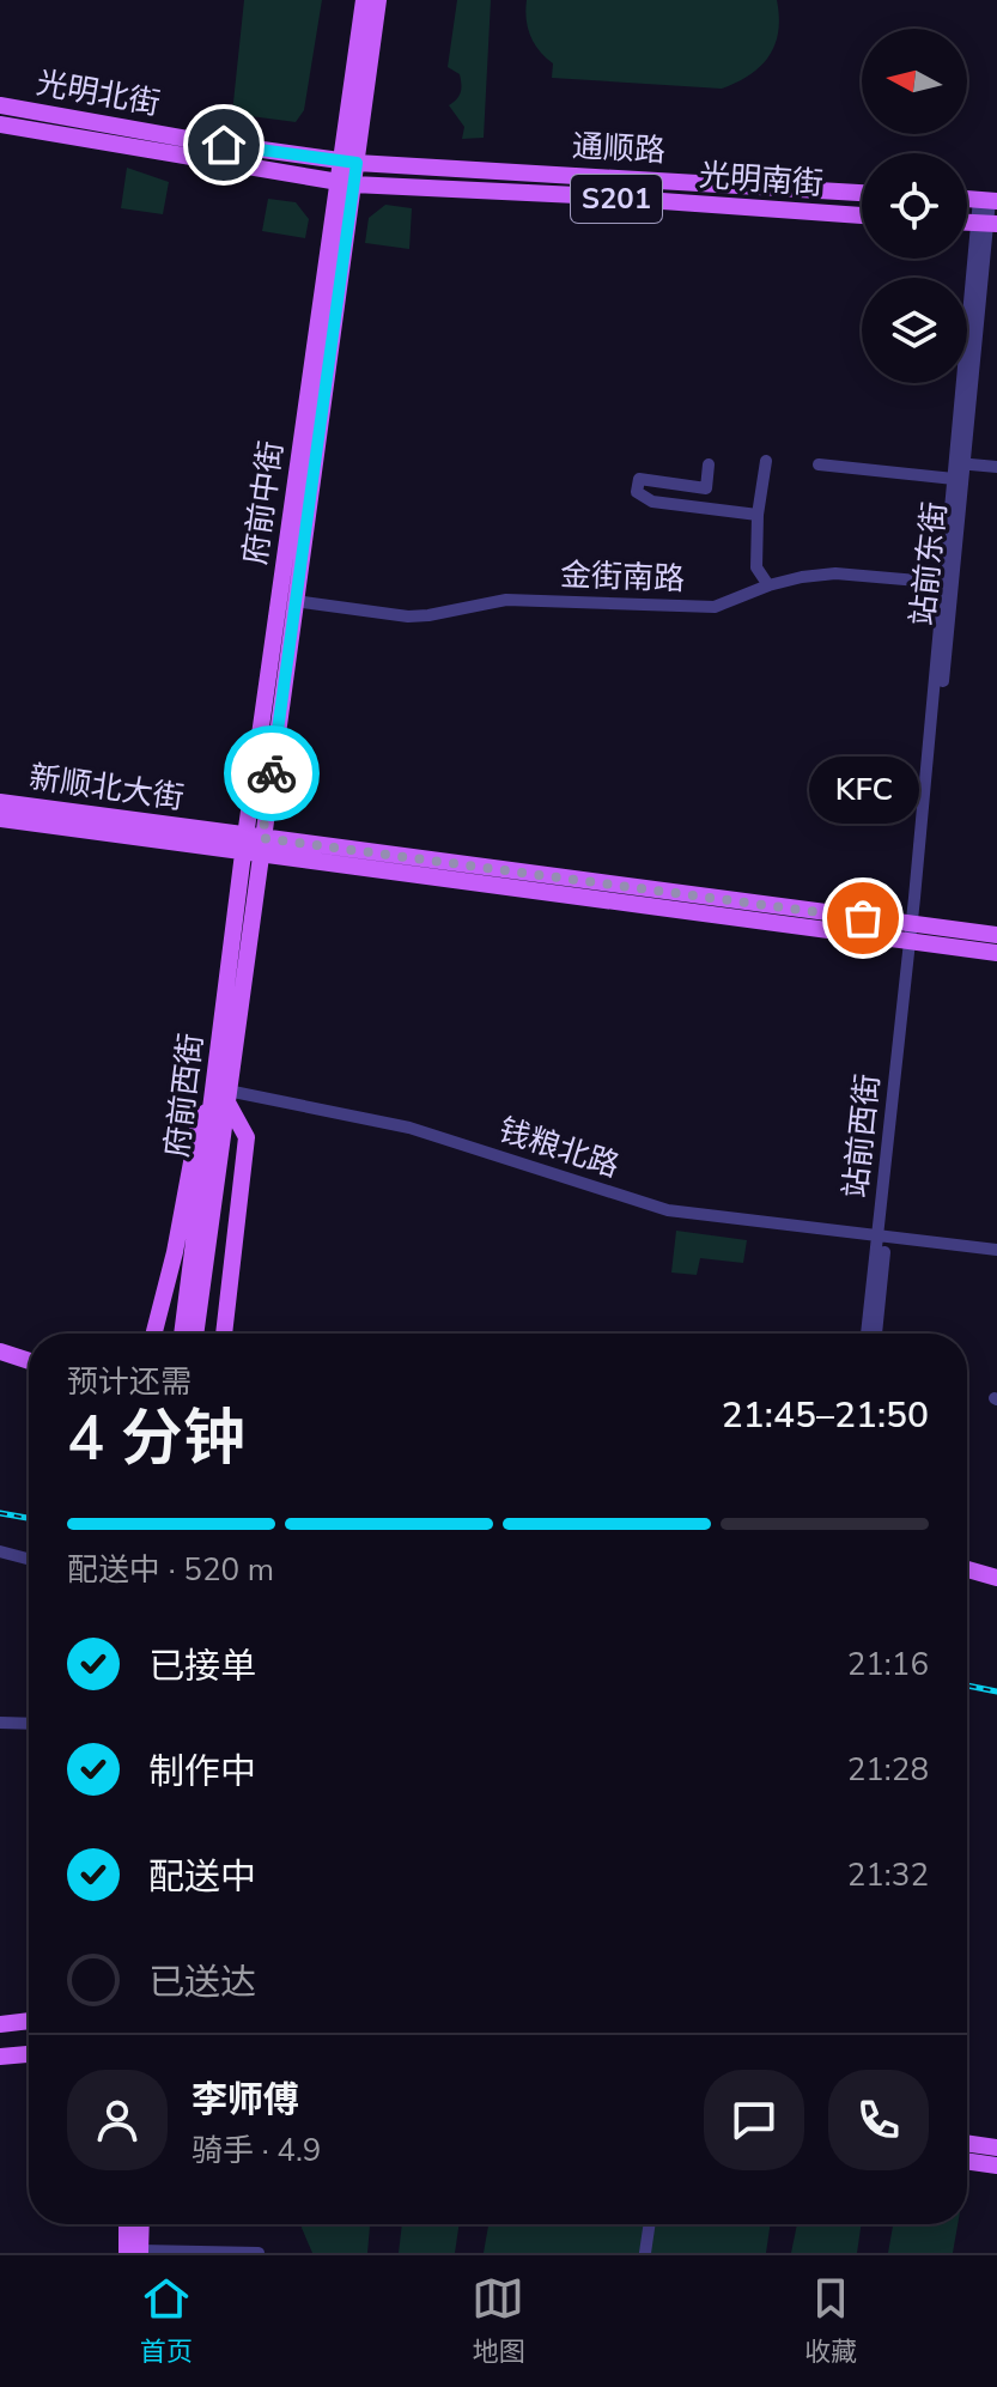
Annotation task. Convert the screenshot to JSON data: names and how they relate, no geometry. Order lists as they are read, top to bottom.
{
  "streets": {
    "main road": [
      "光明北街",
      "通顺路",
      "光明南街",
      "S201",
      "府前中街",
      "新顺北大街",
      "府前西街"
    ],
    "street": [
      "站前东街",
      "金街南路",
      "站前西街",
      "钱粮北路"
    ]
  },
  "crossings": [
    ["光明北街", "通顺路"],
    ["光明北街", "府前中街"],
    ["通顺路", "府前中街"],
    ["光明南街", "S201"],
    ["光明南街", "府前中街"],
    ["S201", "府前中街"],
    ["府前中街", "金街南路"],
    ["府前中街", "新顺北大街"],
    ["府前中街", "府前西街"],
    ["站前东街", "金街南路"],
    ["站前东街", "站前西街"],
    ["新顺北大街", "府前西街"],
    ["府前西街", "钱粮北路"],
    ["站前西街", "钱粮北路"]
  ],
  "places": ["KFC"],
  "north": "left",
  "page": {
    "bubble": "KFC",
    "heading": ["4 分钟", "预计还需", "21:45–21:50"],
    "panel": ["李师傅", "骑手 · 4.9"],
    "bar": "配送中 · 520 m",
    "list": [
      ["已接单", "21:16"],
      ["制作中", "21:28"],
      ["配送中", "21:32"],
      "已送达"
    ],
    "tabs": ["首页", "地图", "收藏"]
  }
}
